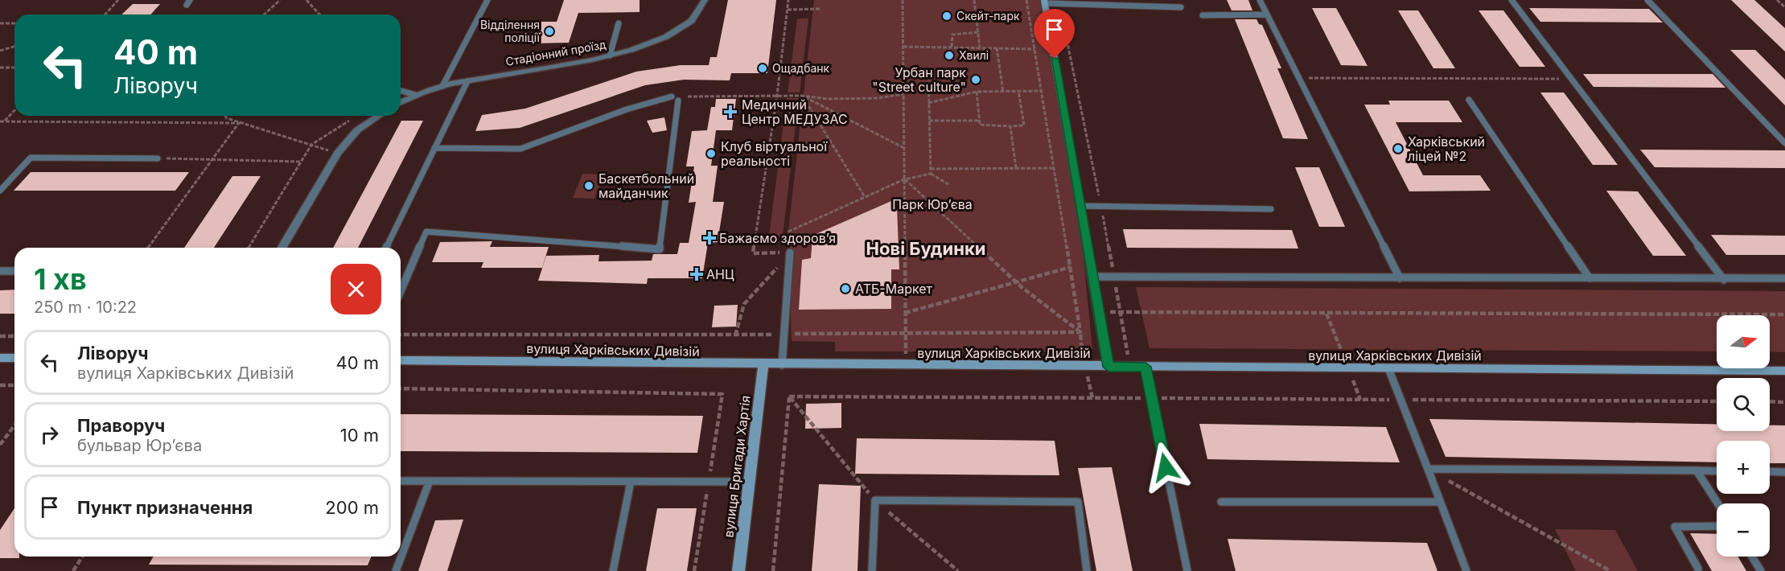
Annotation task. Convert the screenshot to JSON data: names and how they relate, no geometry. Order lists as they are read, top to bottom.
{
  "streets": {
    "street": ["Стадіонний проїзд", "вулиця Харківських Дивізій", "вулиця Бригади Хартія"]
  },
  "crossings": [
    ["вулиця Харківських Дивізій", "вулиця Бригади Хартія"]
  ],
  "districts": ["Нові Будинки"],
  "parks": ["Парк Юр’єва"],
  "places": {
    "other": [
      "Скейт-парк",
      "Відділення поліції",
      "Хвилі",
      "Ощадбанк",
      "Урбан парк \"Street culture\"",
      "Харківський ліцей №2",
      "Клуб віртуальної реальності",
      "Баскетбольний майданчик",
      "АТБ-Маркет"
    ],
    "health": ["Медичний Центр МЕДУЗАС", "Бажаємо здоровʼя", "АНЦ"]
  },
  "north": "right",
  "page": {
    "turn": ["40 m", "Ліворуч"],
    "heading": ["1 хв", "250 m · 10:22"],
    "map_buttons": ["+", "−"],
    "list": [
      {
        "name": "Ліворуч",
        "note": "вулиця Харківських Дивізій",
        "value": "40 m"
      },
      {
        "name": "Праворуч",
        "note": "бульвар Юрʼєва",
        "value": "10 m"
      },
      {
        "name": "Пункт призначення",
        "value": "200 m"
      }
    ]
  }
}
